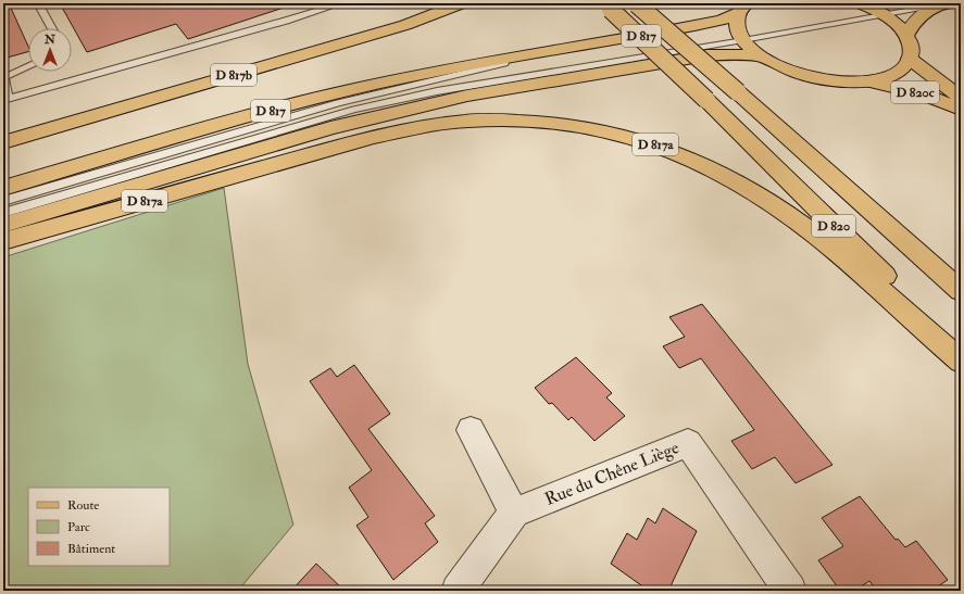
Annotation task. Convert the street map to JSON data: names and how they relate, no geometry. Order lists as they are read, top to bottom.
{
  "streets": {
    "main road": [
      "D 817",
      "D 817b",
      "D 820c",
      "D 817a",
      "D 820"
    ],
    "street": ["Rue du Chêne Liège"]
  },
  "legend": ["Route", "Parc", "Bâtiment"],
  "north": "top"
}
